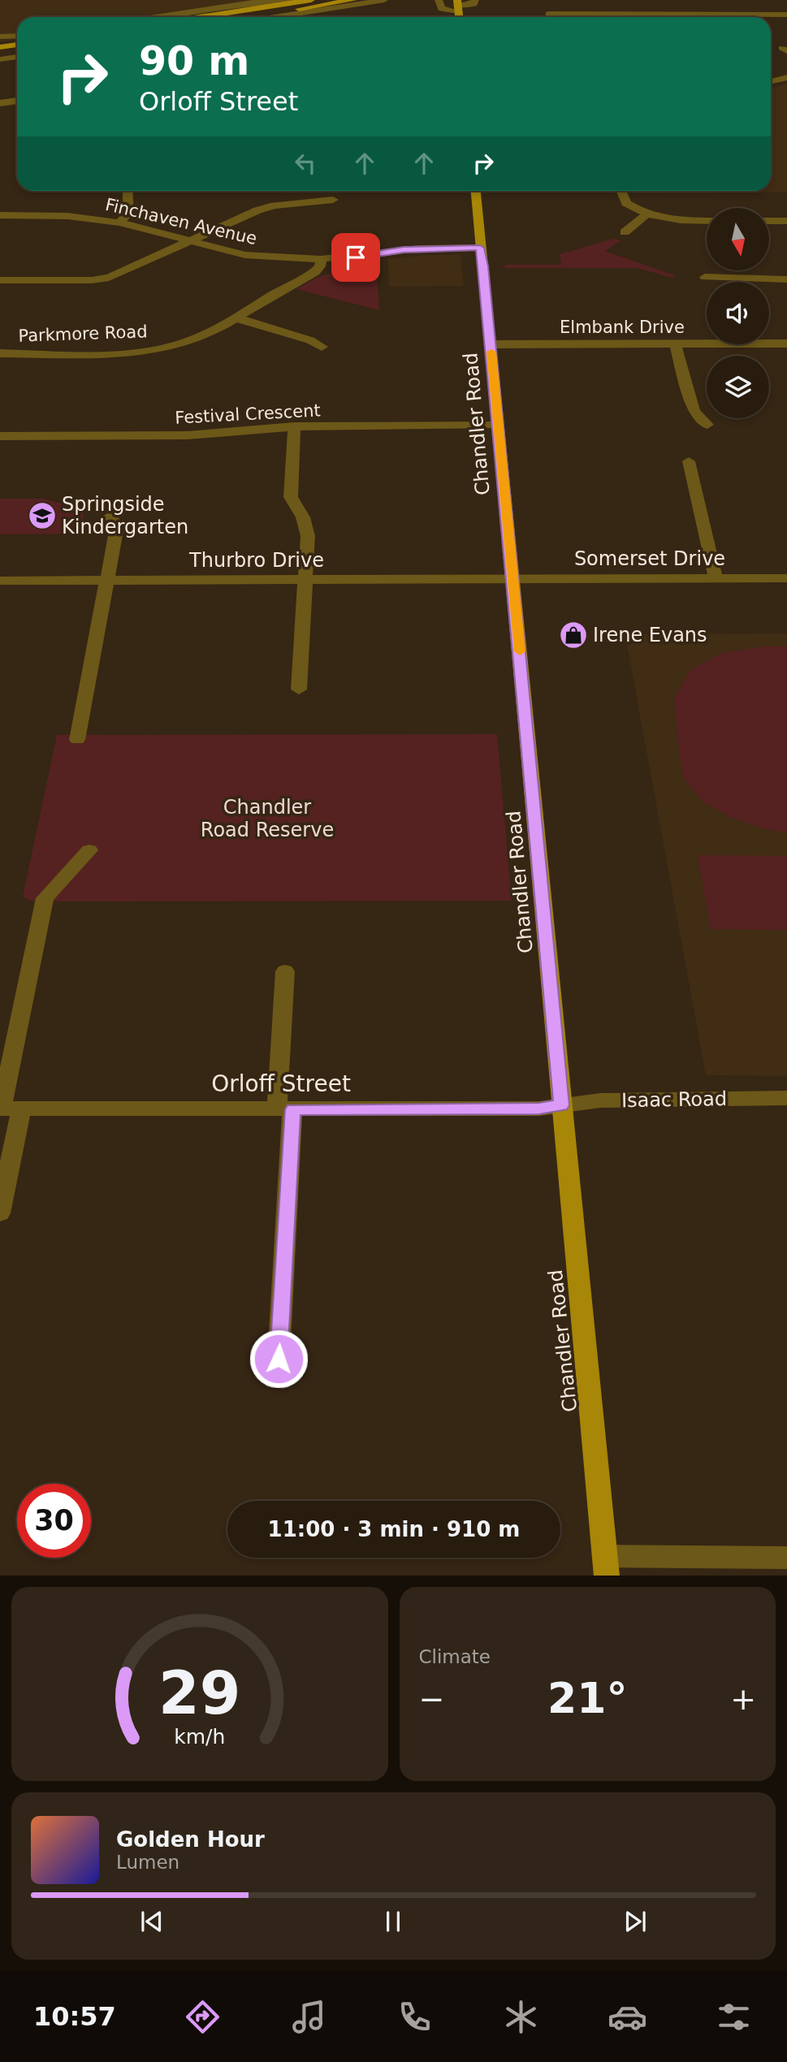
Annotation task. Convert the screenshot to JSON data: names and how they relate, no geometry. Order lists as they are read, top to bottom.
{
  "streets": {
    "main road": ["Chandler Road"],
    "street": [
      "Finchaven Avenue",
      "Elmbank Drive",
      "Parkmore Road",
      "Festival Crescent",
      "Somerset Drive",
      "Thurbro Drive",
      "Orloff Street",
      "Isaac Road"
    ]
  },
  "crossings": [
    ["Finchaven Avenue", "Parkmore Road"],
    ["Elmbank Drive", "Chandler Road"],
    ["Festival Crescent", "Chandler Road"],
    ["Chandler Road", "Somerset Drive"],
    ["Chandler Road", "Thurbro Drive"],
    ["Chandler Road", "Orloff Street"],
    ["Chandler Road", "Isaac Road"],
    ["Somerset Drive", "Thurbro Drive"],
    ["Orloff Street", "Isaac Road"]
  ],
  "parks": ["Chandler Road Reserve"],
  "places": {
    "school or university": ["Springside Kindergarten"],
    "shop": ["Irene Evans"]
  },
  "north": "bottom",
  "page": {
    "turn": ["90 m", "Orloff Street"],
    "limit": "30",
    "trip": "11:00 · 3 min · 910 m",
    "tile": "Climate",
    "heat": ["−", "21°", "+"],
    "song": ["Golden Hour", "Lumen"],
    "tabs": "10:57",
    "gauge": ["29", "km/h"]
  }
}
